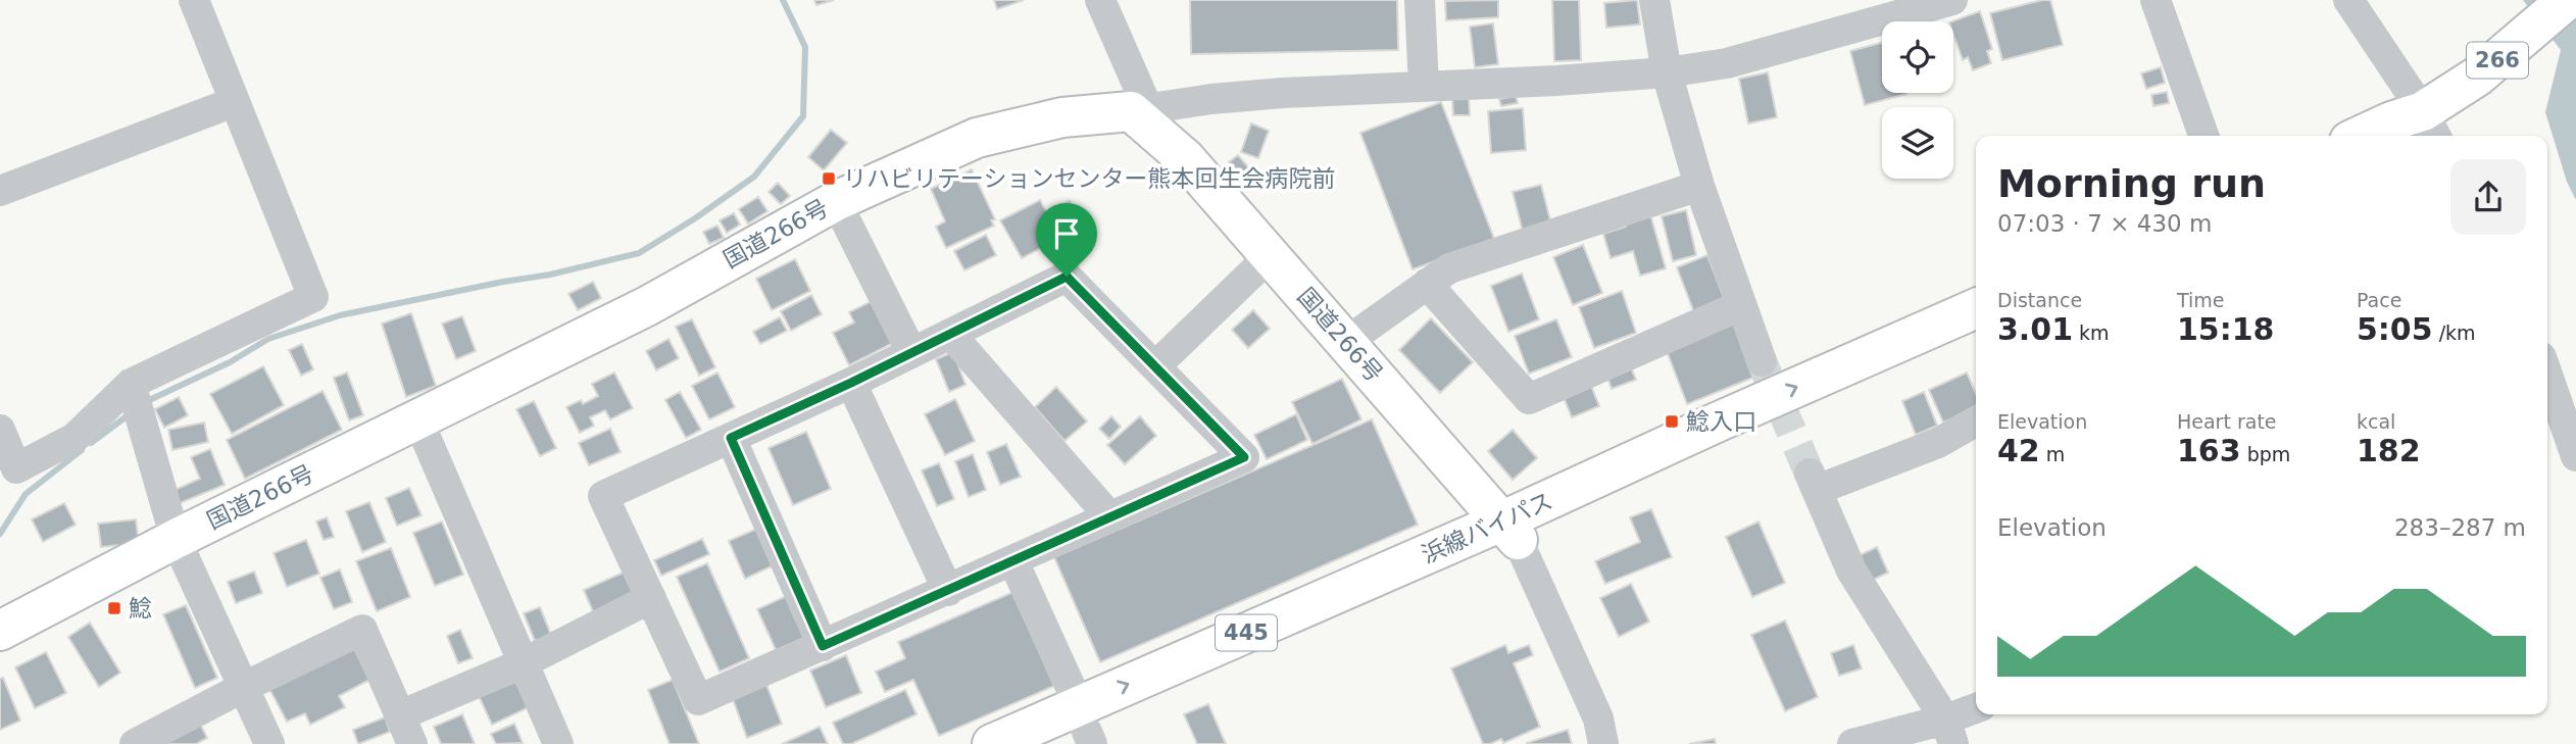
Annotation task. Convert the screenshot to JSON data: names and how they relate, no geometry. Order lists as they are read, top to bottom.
{
  "streets": {
    "highway": [
      "266",
      "国道266号",
      "浜線バイパス",
      "445"
    ]
  },
  "crossings": [
    ["国道266号", "浜線バイパス"]
  ],
  "places": {
    "transit": ["リハビリテーションセンター熊本回生会病院前", "鯰入口", "鯰"]
  },
  "page": {
    "heading": ["Morning run", "07:03 · 7 × 430 m"],
    "stats": [
      ["Distance", "3.01 km"],
      ["Time", "15:18"],
      ["Pace", "5:05 /km"],
      ["Elevation", "42 m"],
      ["Heart rate", "163 bpm"],
      ["kcal", "182"]
    ],
    "chart": ["Elevation", "283–287 m"]
  }
}
